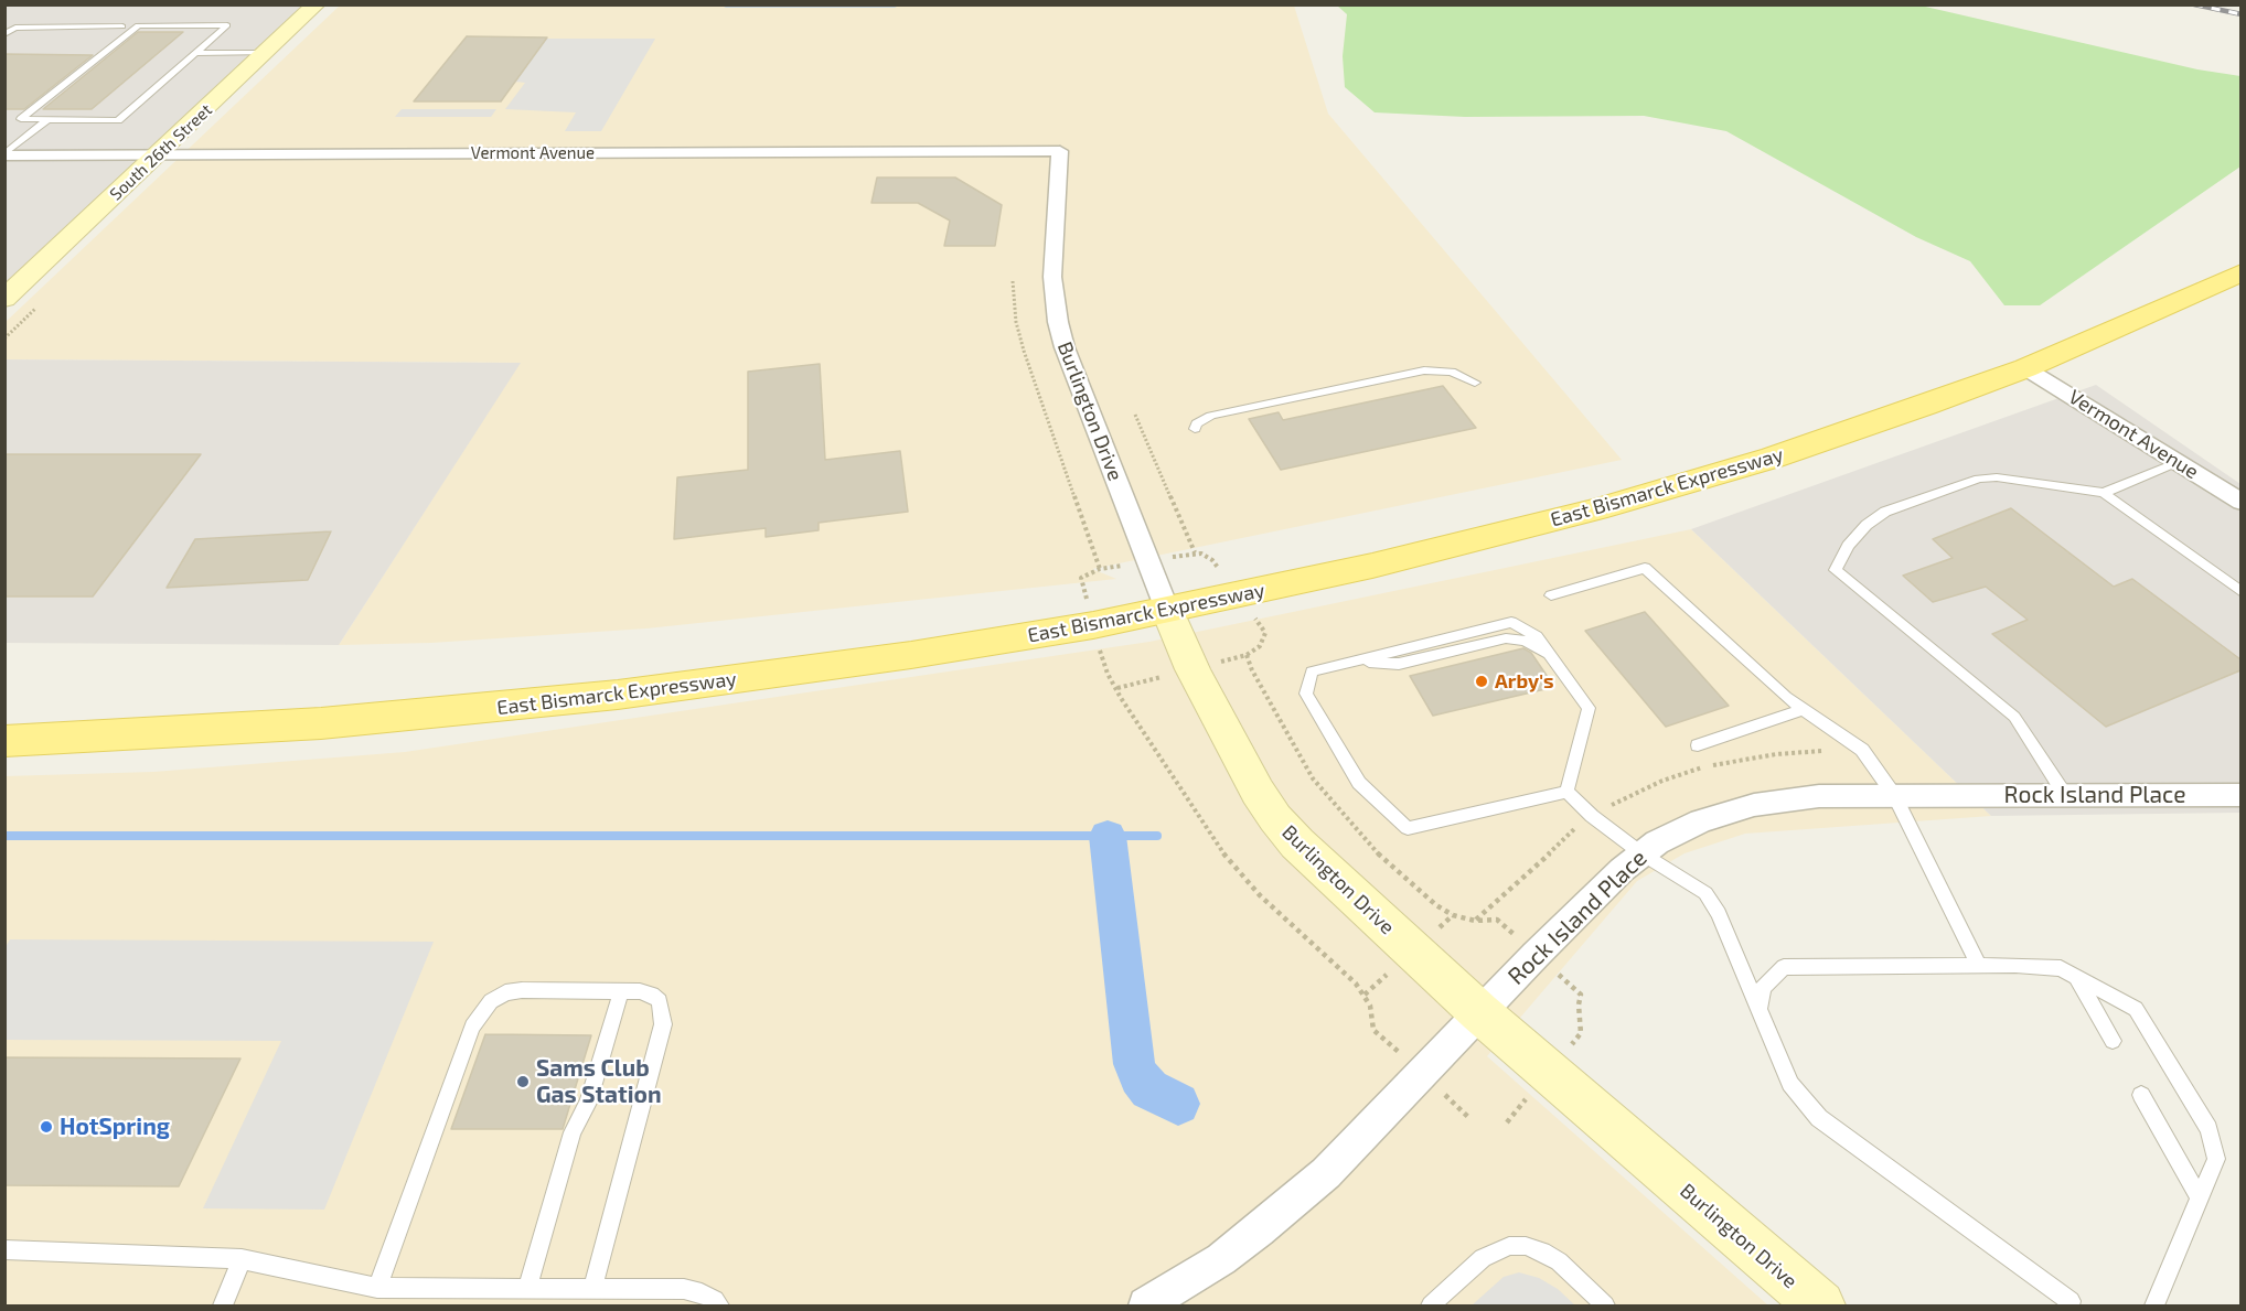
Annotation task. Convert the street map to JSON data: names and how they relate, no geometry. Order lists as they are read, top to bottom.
{
  "streets": {
    "main road": ["East Bismarck Expressway"],
    "street": [
      "South 26th Street",
      "Vermont Avenue",
      "Burlington Drive",
      "Rock Island Place"
    ]
  },
  "crossings": [
    ["South 26th Street", "Vermont Avenue"],
    ["Vermont Avenue", "Burlington Drive"],
    ["Vermont Avenue", "East Bismarck Expressway"],
    ["Burlington Drive", "East Bismarck Expressway"],
    ["Burlington Drive", "Rock Island Place"]
  ],
  "places": ["Arby's", "Sams Club Gas Station", "HotSpring"]
}
